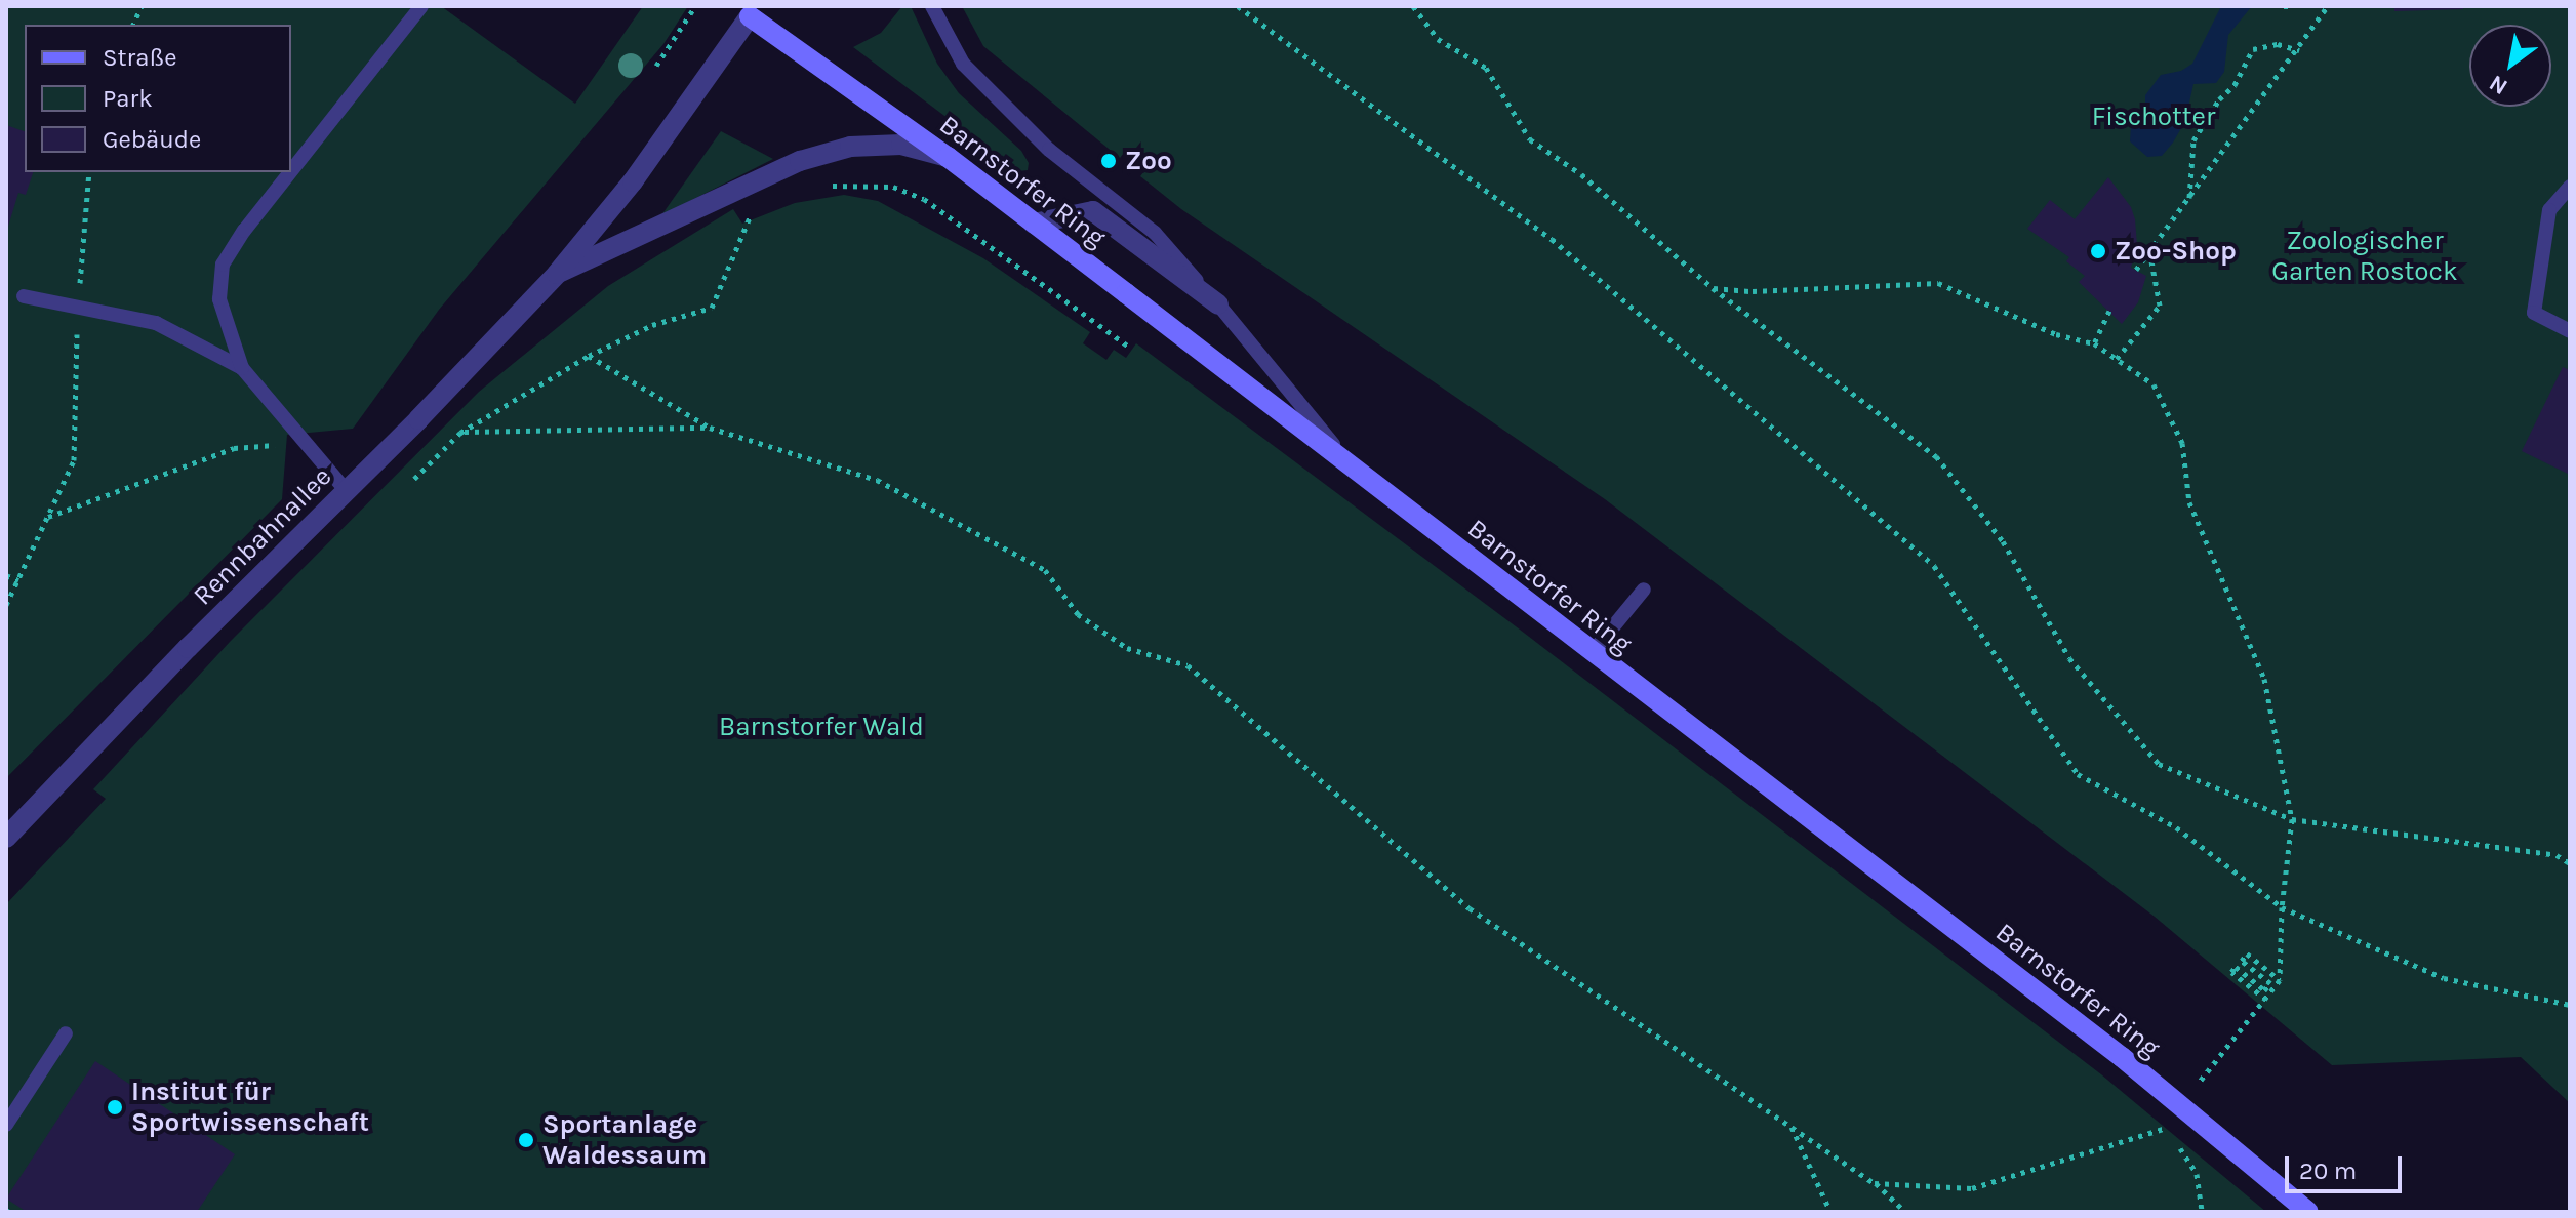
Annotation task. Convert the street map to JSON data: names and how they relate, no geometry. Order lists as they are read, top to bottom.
{
  "streets": {
    "main road": ["Barnstorfer Ring"],
    "street": ["Rennbahnallee"]
  },
  "crossings": [
    ["Barnstorfer Ring", "Rennbahnallee"]
  ],
  "parks": ["Fischotter", "Zoologischer Garten Rostock", "Barnstorfer Wald"],
  "places": [
    "Zoo",
    "Zoo-Shop",
    "Institut für Sportwissenschaft",
    "Sportanlage Waldessaum"
  ],
  "legend": ["Straße", "Park", "Gebäude"],
  "scale_bar": "20 m",
  "north": "bottom left"
}
